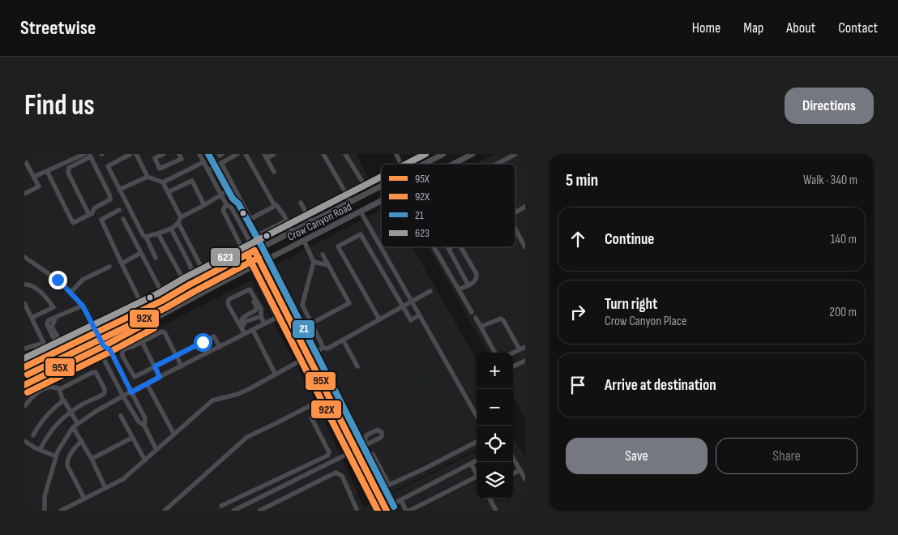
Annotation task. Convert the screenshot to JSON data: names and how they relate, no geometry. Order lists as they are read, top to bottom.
{
  "streets": {
    "main road": ["Crow Canyon Road"]
  },
  "lines": [
    "transit line 21",
    "transit line 623",
    "transit line 95X",
    "transit line 92X"
  ],
  "legend": [
    "95X",
    "92X",
    "21",
    "623"
  ],
  "page": {
    "header": "Streetwise",
    "nav": [
      "Home",
      "Map",
      "About",
      "Contact"
    ],
    "buttons": [
      "Directions",
      ["Save", "Share"]
    ],
    "title": "Find us",
    "heading": ["5 min", "Walk · 340 m"],
    "list": [
      ["Continue", "140 m"],
      ["Turn right", "Crow Canyon Place", "200 m"],
      "Arrive at destination"
    ],
    "map_buttons": ["+", "−"]
  }
}
